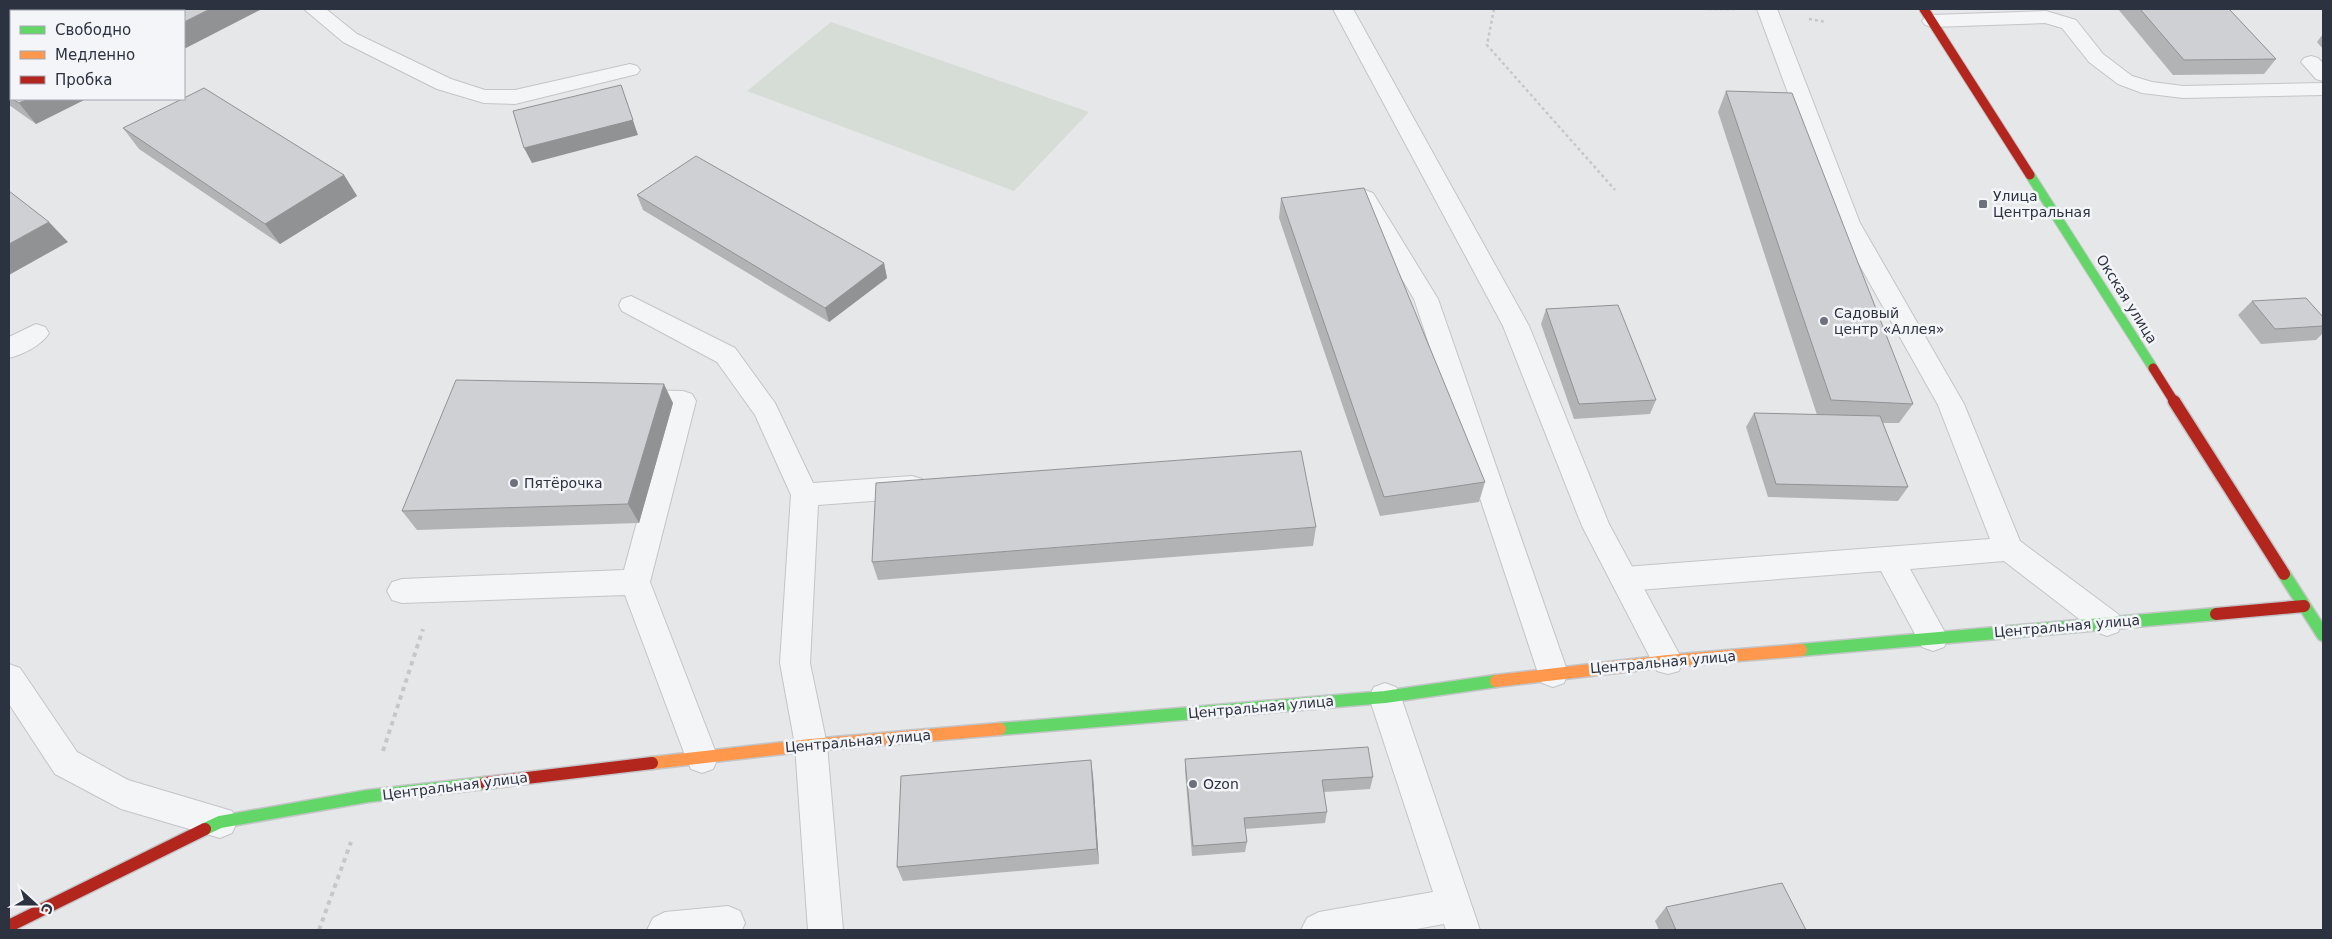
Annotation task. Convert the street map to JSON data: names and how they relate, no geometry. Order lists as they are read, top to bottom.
{
  "streets": {
    "street": ["Окская улица", "Центральная улица"]
  },
  "crossings": [
    ["Окская улица", "Центральная улица"]
  ],
  "places": {
    "transit": ["Улица Центральная"],
    "other": ["Садовый центр «Аллея»", "Пятёрочка", "Ozon"]
  },
  "legend": ["Свободно", "Медленно", "Пробка"],
  "north": "right"
}
